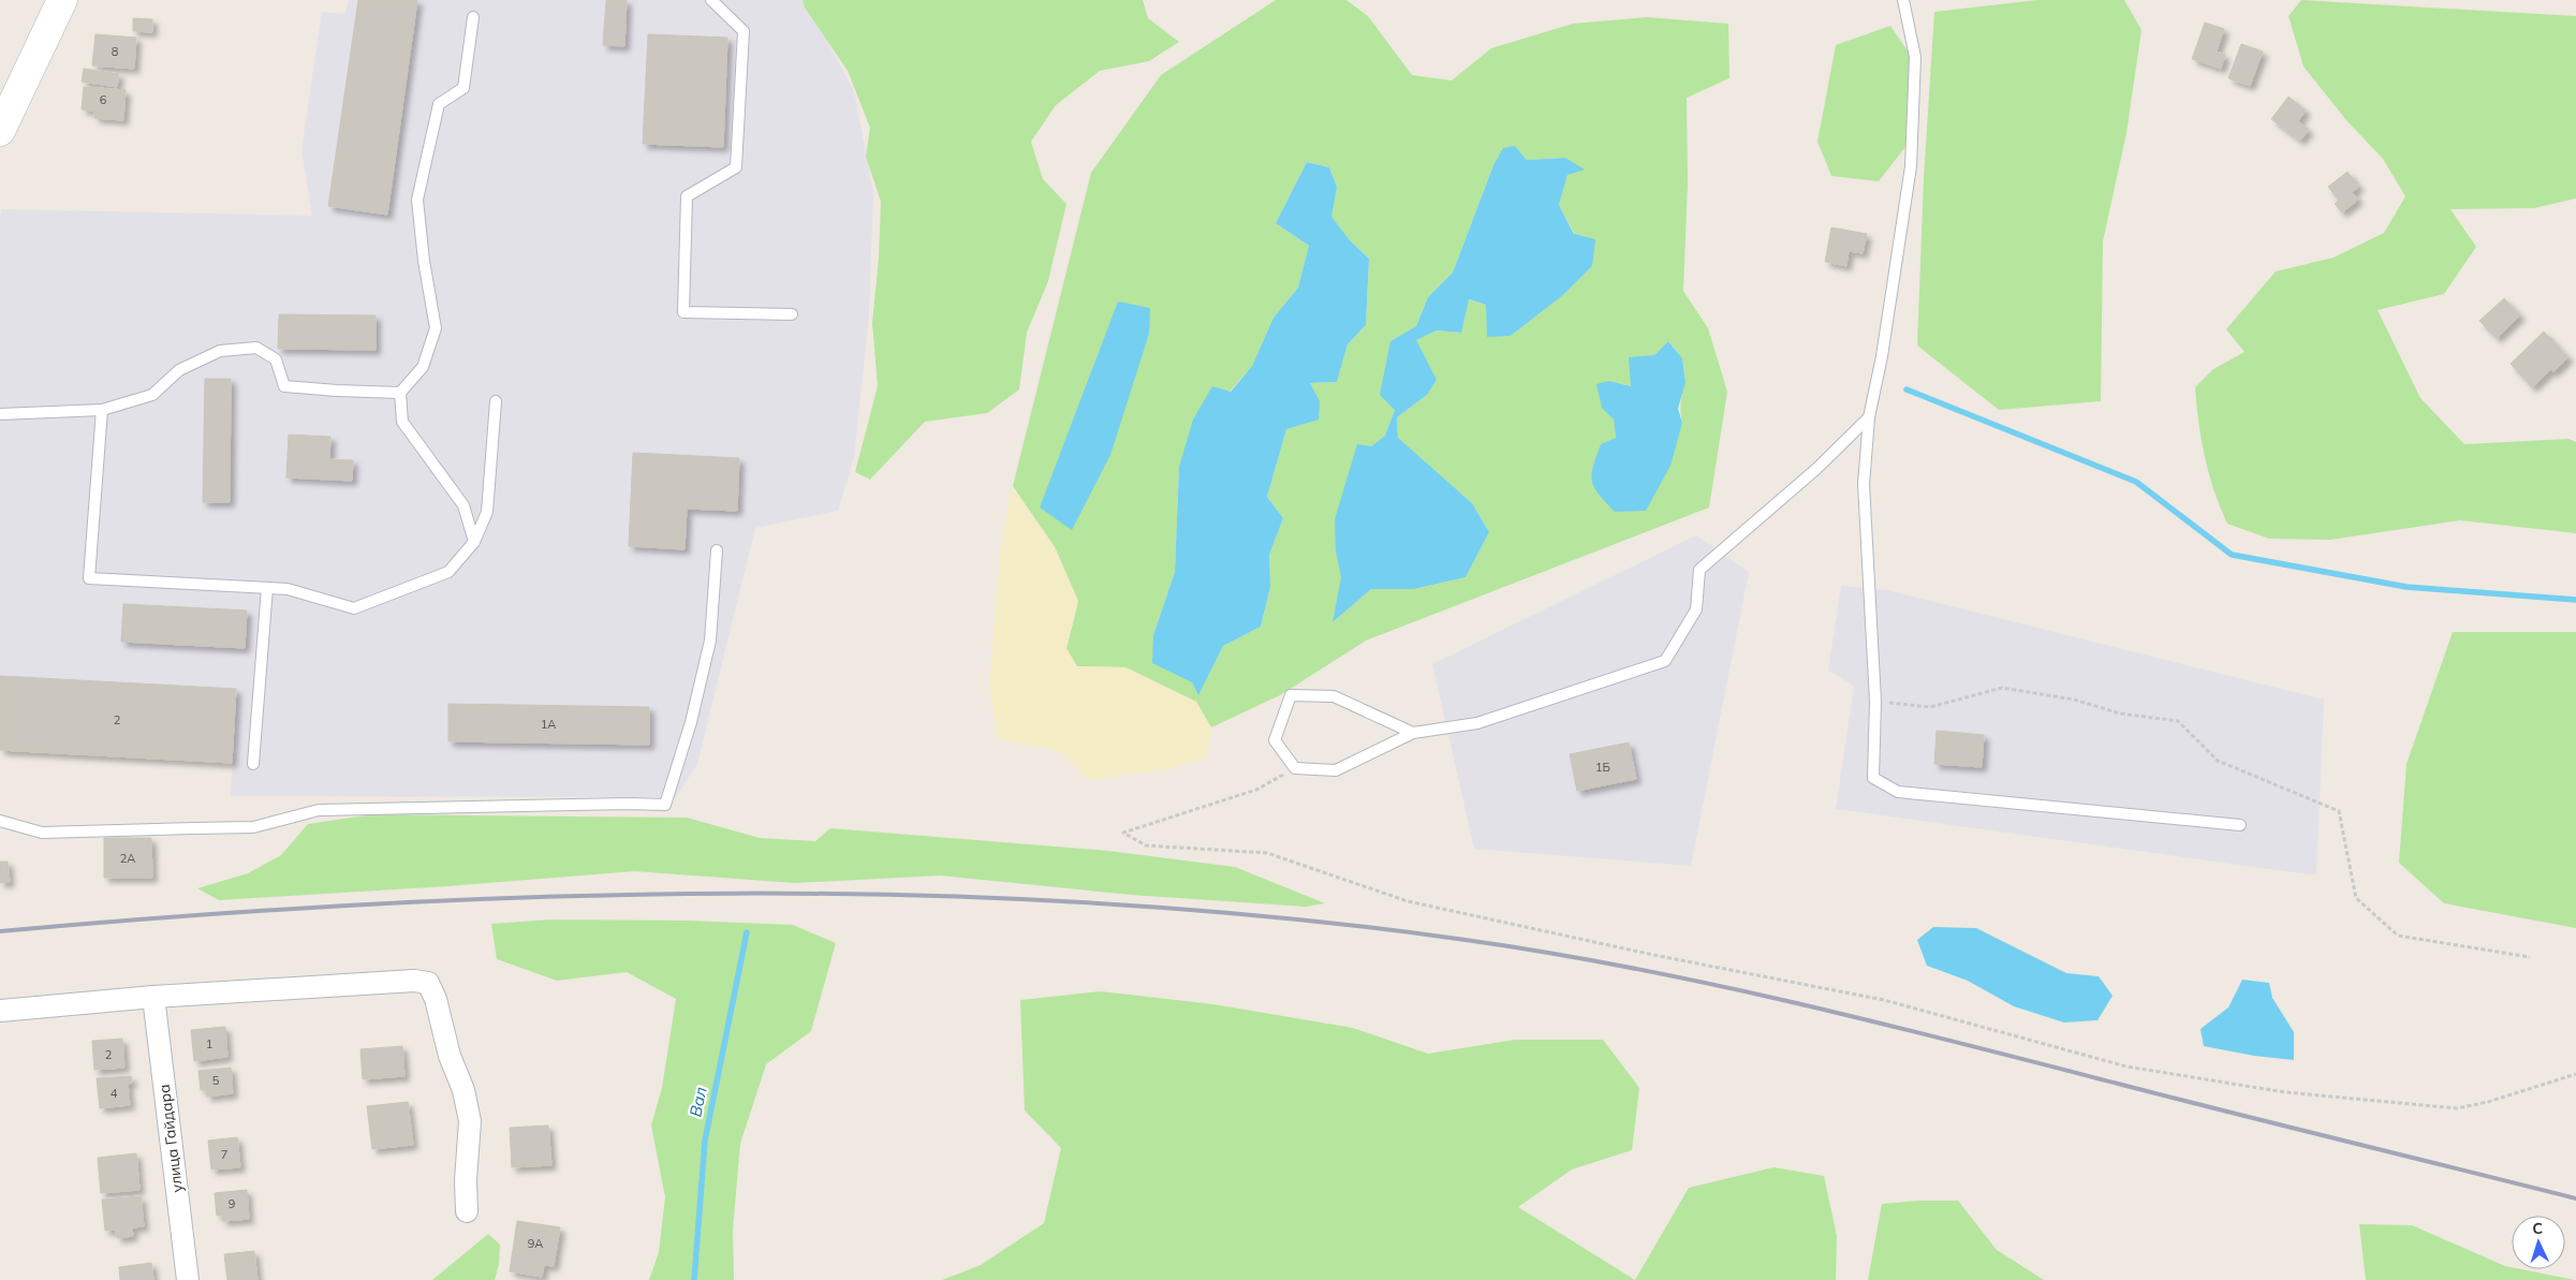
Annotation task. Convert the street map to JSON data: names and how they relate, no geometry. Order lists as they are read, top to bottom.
{
  "streets": {
    "street": ["улица Гайдара"]
  },
  "water": ["Вал"],
  "house_numbers": [
    "8",
    "6",
    "2",
    "1А",
    "1Б",
    "2А",
    "1",
    "2",
    "5",
    "4",
    "7",
    "9",
    "9А"
  ],
  "north": "top"
}
